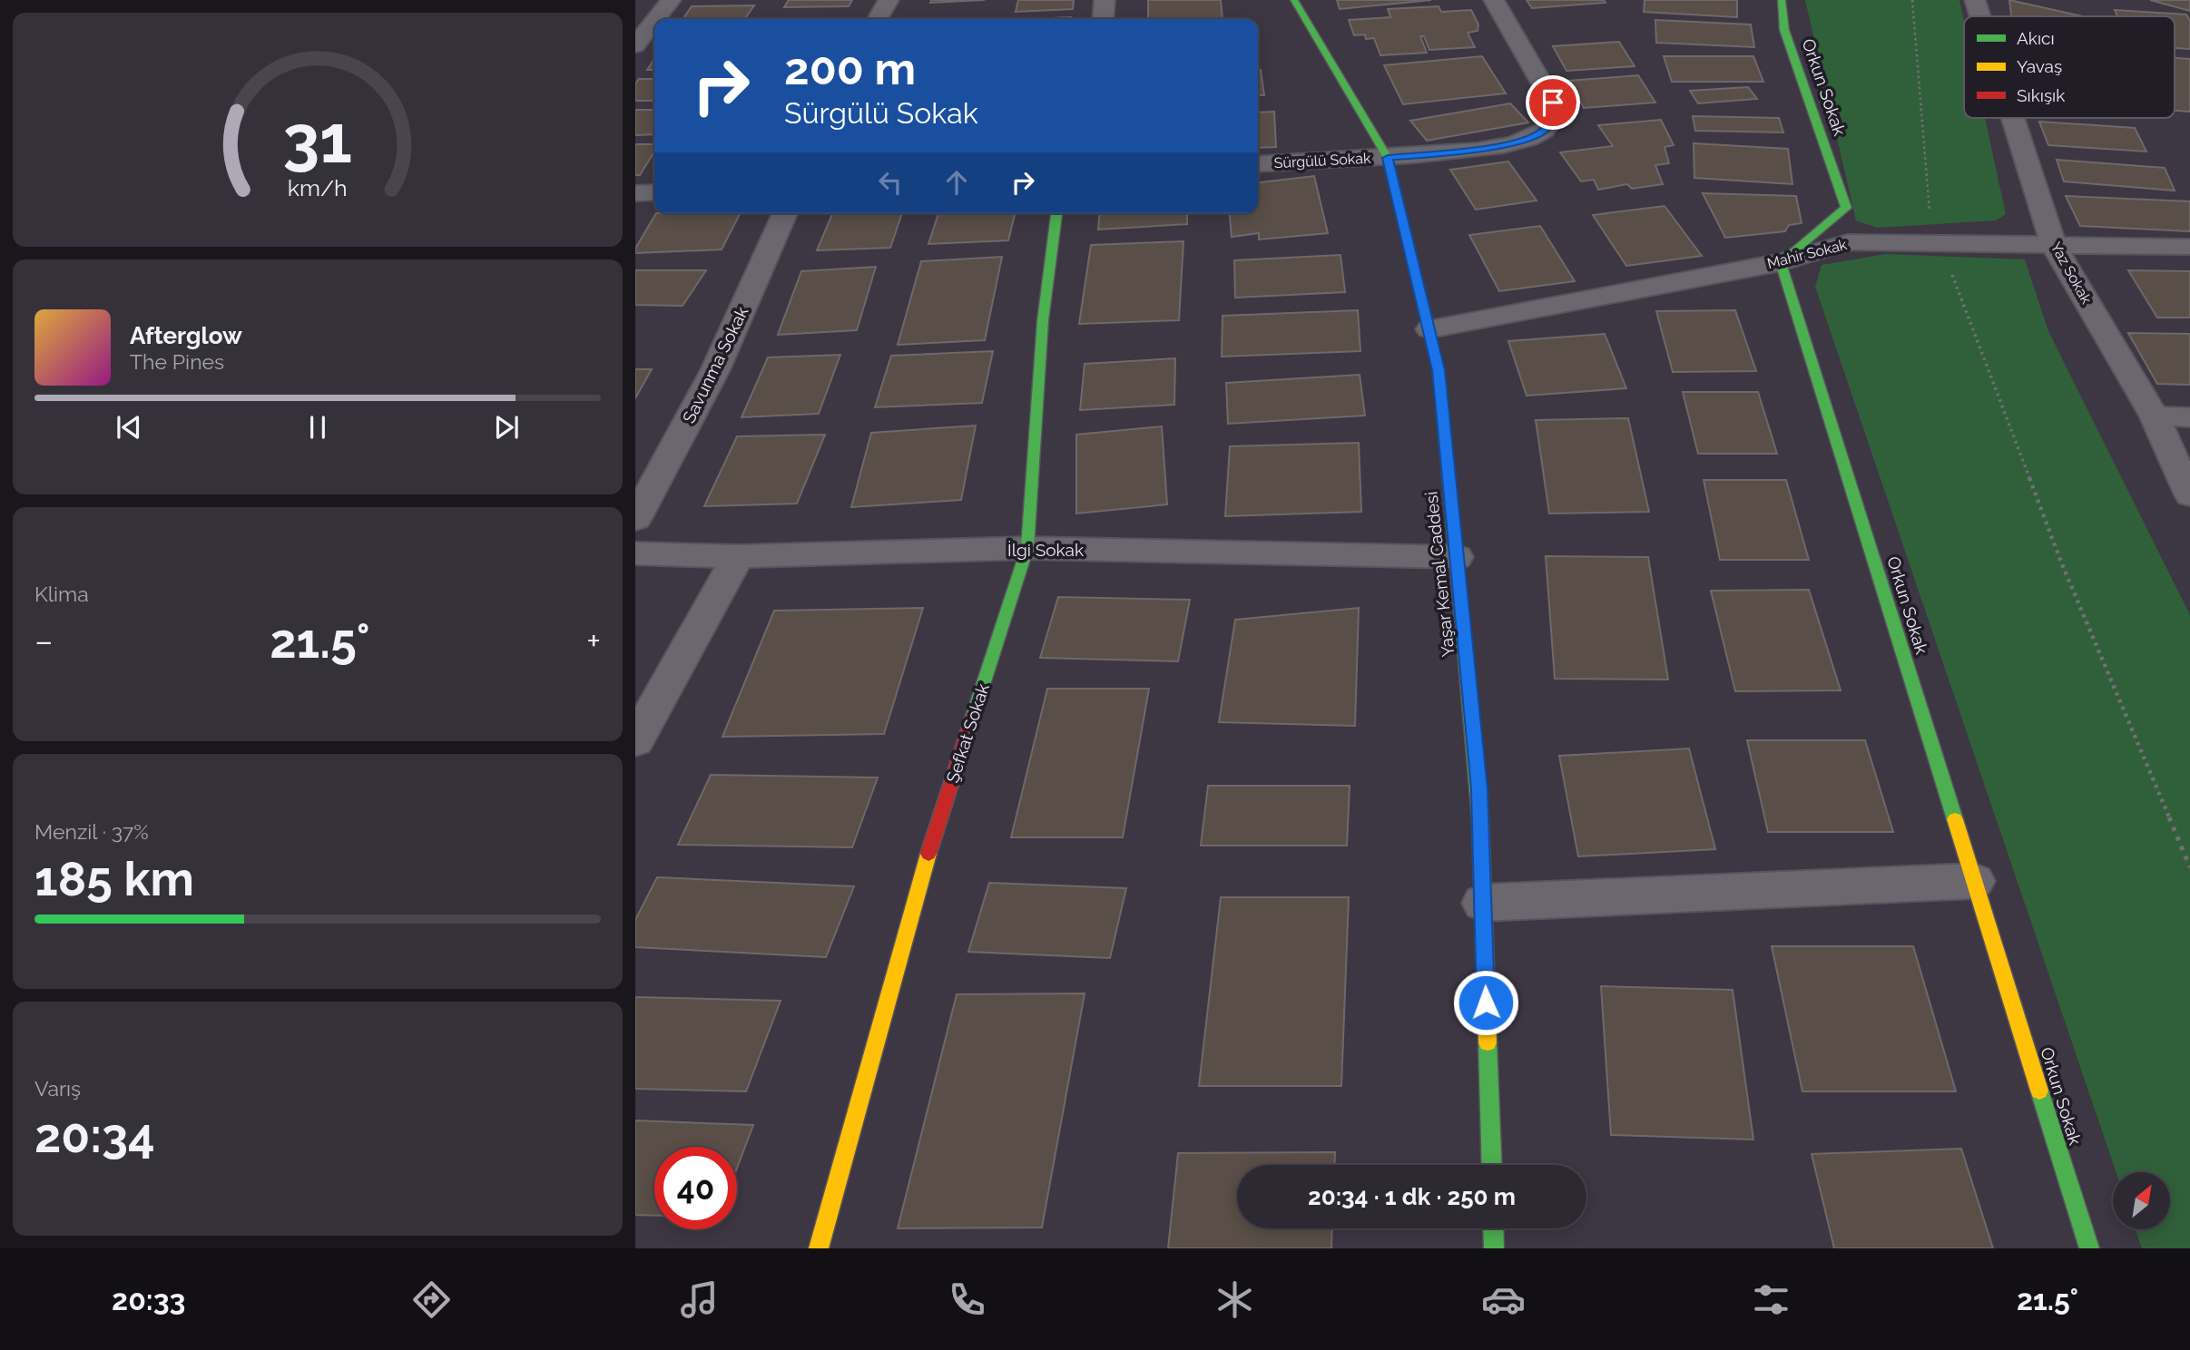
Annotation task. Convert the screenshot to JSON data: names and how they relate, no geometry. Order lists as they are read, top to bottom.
{
  "streets": {
    "street": [
      "Orkun Sokak",
      "Sürgülü Sokak",
      "Mahir Sokak",
      "Yaz Sokak",
      "Savunma Sokak",
      "İlgi Sokak",
      "Yaşar Kemal Caddesi",
      "Şefkat Sokak"
    ]
  },
  "crossings": [
    ["Orkun Sokak", "Mahir Sokak"],
    ["Sürgülü Sokak", "Yaşar Kemal Caddesi"],
    ["Mahir Sokak", "Yaz Sokak"],
    ["Mahir Sokak", "Yaşar Kemal Caddesi"],
    ["İlgi Sokak", "Yaşar Kemal Caddesi"],
    ["İlgi Sokak", "Şefkat Sokak"]
  ],
  "legend": ["Akıcı", "Yavaş", "Sıkışık"],
  "north": "top right",
  "page": {
    "turn": ["200 m", "Sürgülü Sokak"],
    "song": ["Afterglow", "The Pines"],
    "tile": [
      "Klima",
      ["Menzil · 37%", "185 km"],
      ["Varış", "20:34"]
    ],
    "heat": ["−", "21.5°", "+"],
    "limit": "40",
    "trip": "20:34 · 1 dk · 250 m",
    "tabs": ["20:33", "21.5°"],
    "gauge": ["31", "km/h"]
  }
}
